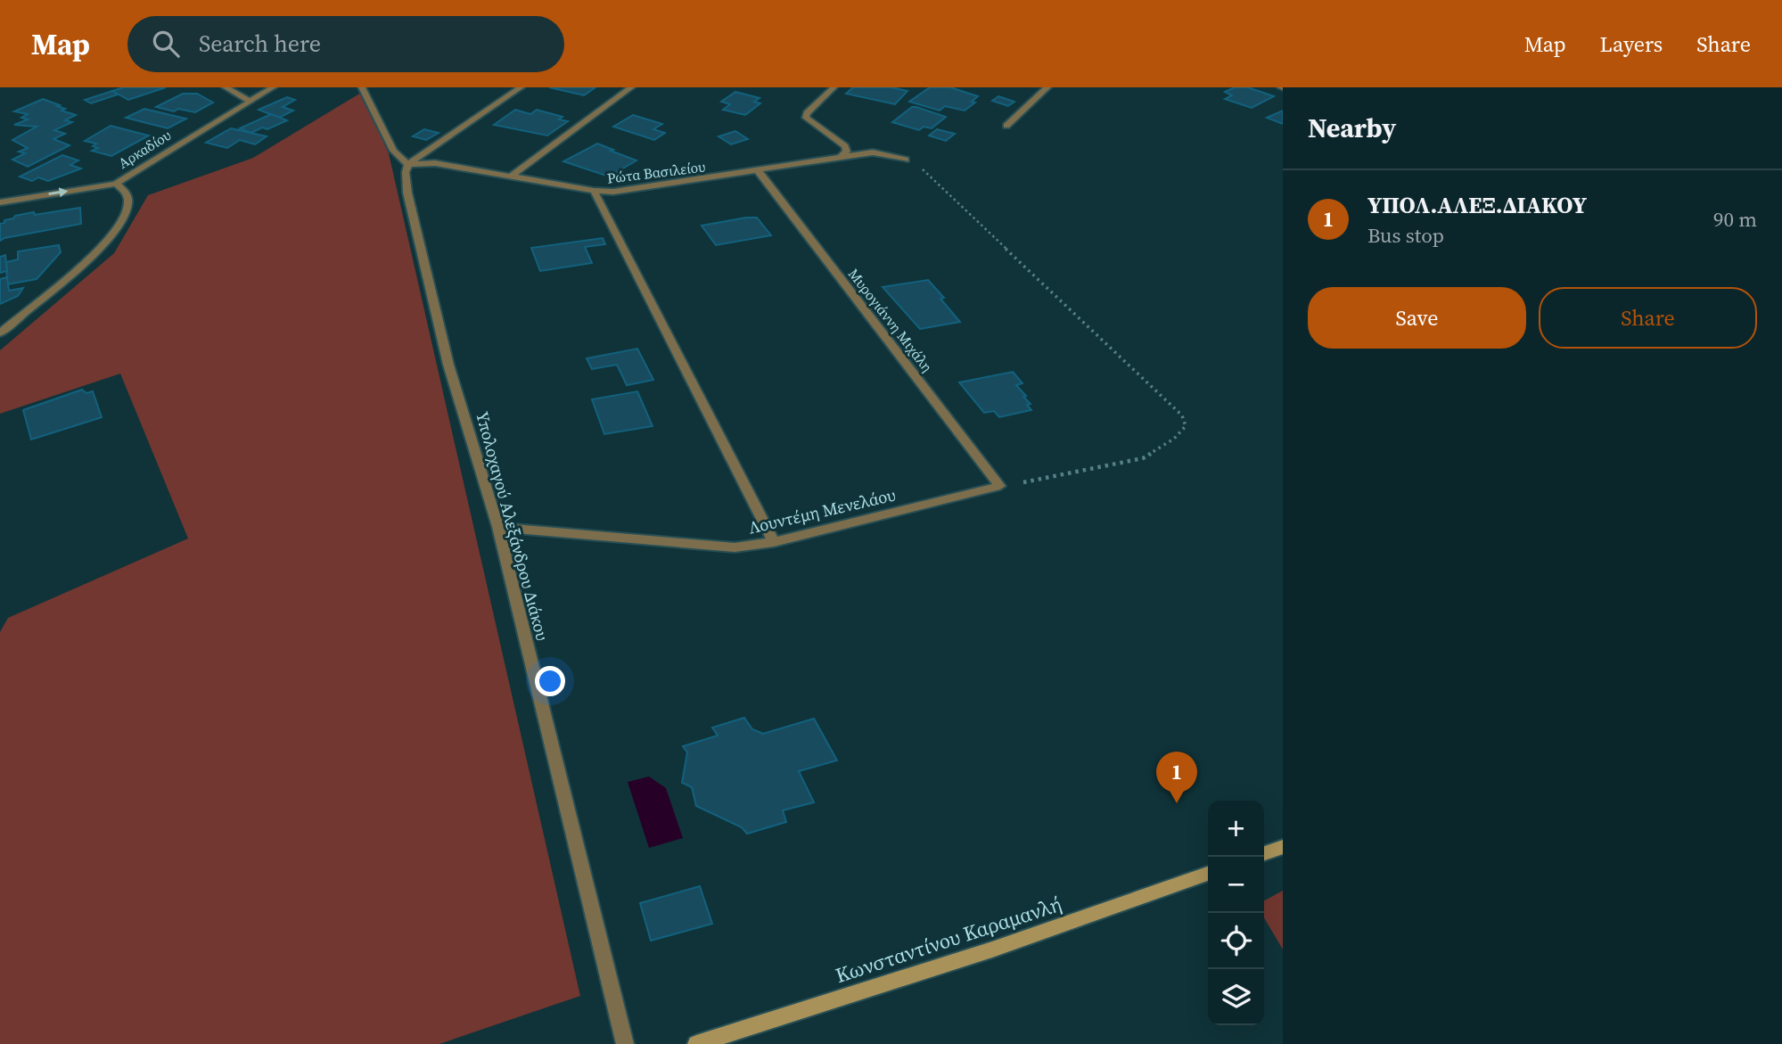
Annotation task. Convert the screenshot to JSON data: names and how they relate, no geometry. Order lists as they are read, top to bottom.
{
  "streets": {
    "main road": ["Κωνσταντίνου Καραμανλή"],
    "street": [
      "Αρκαδίου",
      "Ρώτα Βασιλείου",
      "Μυρογιάννη Μιχάλη",
      "Λουντέμη Μενελάου",
      "Υπολοχαγού Αλεξάνδρου Διάκου"
    ]
  },
  "crossings": [
    ["Ρώτα Βασιλείου", "Μυρογιάννη Μιχάλη"],
    ["Ρώτα Βασιλείου", "Υπολοχαγού Αλεξάνδρου Διάκου"],
    ["Μυρογιάννη Μιχάλη", "Λουντέμη Μενελάου"],
    ["Λουντέμη Μενελάου", "Υπολοχαγού Αλεξάνδρου Διάκου"]
  ],
  "page": {
    "header": "Map",
    "search": "Search here",
    "nav": ["Map", "Layers", "Share"],
    "heading": "Nearby",
    "list": [
      {
        "mark": "1",
        "name": "ΥΠΟΛ.ΑΛΕΞ.ΔΙΑΚΟΥ",
        "note": "Bus stop",
        "value": "90 m"
      }
    ],
    "buttons": ["Save", "Share"],
    "pins": "1",
    "map_buttons": ["+", "−"]
  }
}
